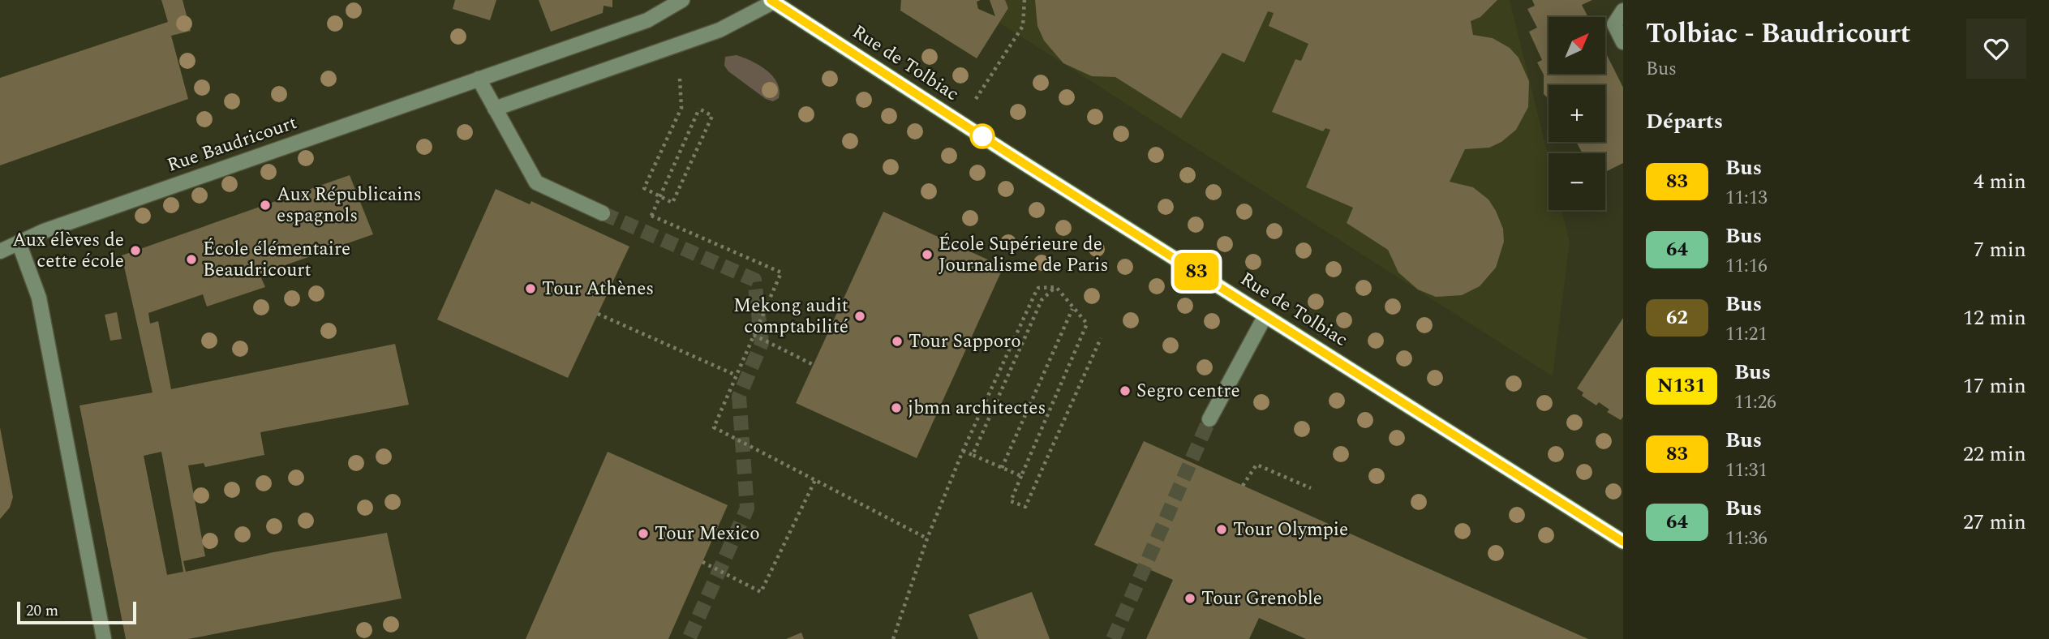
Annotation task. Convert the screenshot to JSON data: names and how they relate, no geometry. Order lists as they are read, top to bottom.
{
  "streets": {
    "main road": ["Rue de Tolbiac"],
    "street": ["Rue Baudricourt"]
  },
  "places": [
    "Aux Républicains espagnols",
    "Aux élèves de cette école",
    "École Supérieure de Journalisme de Paris",
    "École élémentaire Beaudricourt",
    "Tour Athènes",
    "Mekong audit comptabilité",
    "Tour Sapporo",
    "Segro centre",
    "jbmn architectes",
    "Tour Olympie",
    "Tour Mexico",
    "Tour Grenoble"
  ],
  "lines": ["bus line 83"],
  "scale_bar": "20 m",
  "north": "top right",
  "page": {
    "on_map": "83",
    "heading": [
      ["Tolbiac - Baudricourt", "Bus"],
      "Départs"
    ],
    "map_buttons": ["+", "−"],
    "list": [
      {
        "mark": "83",
        "name": "Bus",
        "note": "11:13",
        "value": "4 min"
      },
      {
        "mark": "64",
        "name": "Bus",
        "note": "11:16",
        "value": "7 min"
      },
      {
        "mark": "62",
        "name": "Bus",
        "note": "11:21",
        "value": "12 min"
      },
      {
        "mark": "N131",
        "name": "Bus",
        "note": "11:26",
        "value": "17 min"
      },
      {
        "mark": "83",
        "name": "Bus",
        "note": "11:31",
        "value": "22 min"
      },
      {
        "mark": "64",
        "name": "Bus",
        "note": "11:36",
        "value": "27 min"
      }
    ],
    "scale": "20 m"
  }
}
